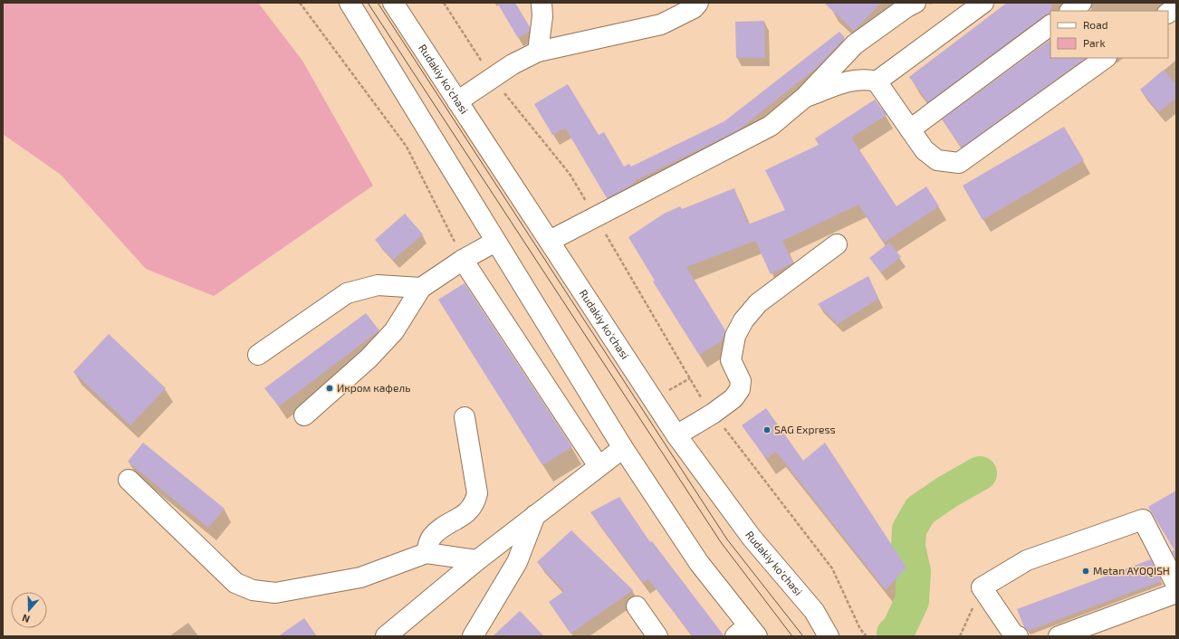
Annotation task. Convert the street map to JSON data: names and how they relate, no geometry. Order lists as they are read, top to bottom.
{
  "streets": {
    "main road": ["Rudakiy ko'chasi"]
  },
  "places": ["Икром кафель", "SAG Express", "Metan AYOQISH"],
  "legend": ["Road", "Park"],
  "north": "bottom"
}
